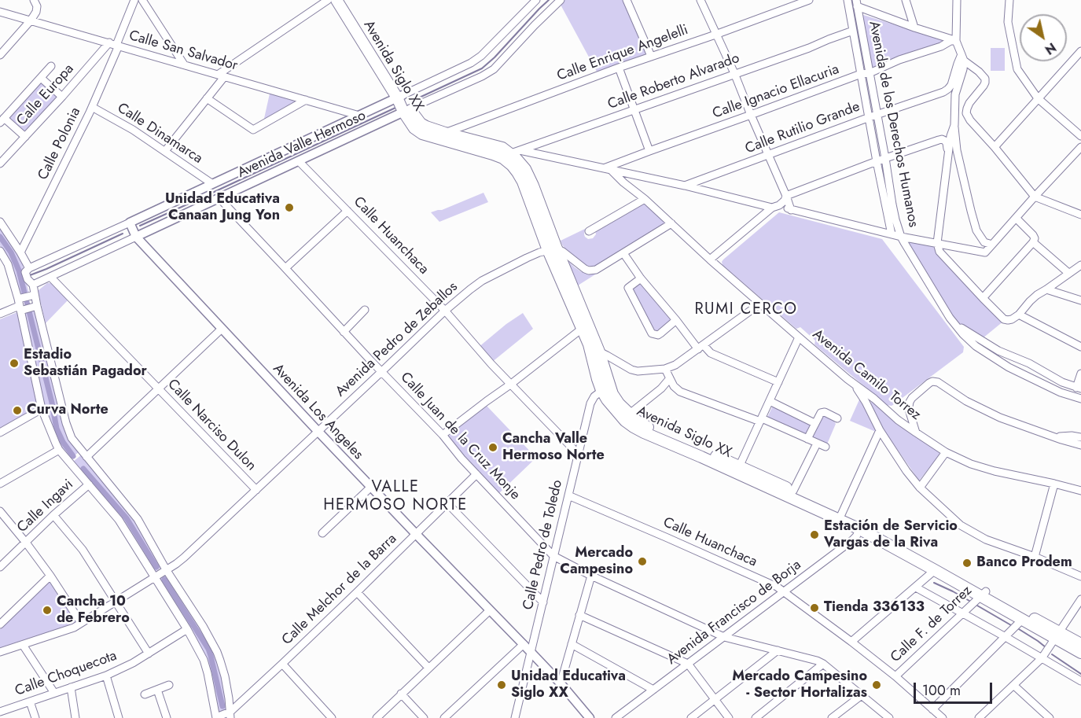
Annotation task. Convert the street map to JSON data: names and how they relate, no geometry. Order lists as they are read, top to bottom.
{
  "streets": {
    "highway": ["Avenida Siglo XX"],
    "main road": ["Avenida Valle Hermoso", "Avenida Los Angeles"],
    "street": [
      "Calle San Salvador",
      "Calle Enrique Angelelli",
      "Calle Roberto Alvarado",
      "Calle Ignacio Ellacuria",
      "Calle Europa",
      "Avenida de los Derechos Humanos",
      "Calle Rutilio Grande",
      "Calle Dinamarca",
      "Calle Polonia",
      "Calle Huanchaca",
      "Avenida Pedro de Zeballos",
      "Avenida Camilo Torrez",
      "Calle Narciso Dulon",
      "Calle Juan de la Cruz Monje",
      "Calle Ingavi",
      "Calle Pedro de Toledo",
      "Calle Melchor de la Barra",
      "Avenida Francisco de Borja",
      "Calle F. de Torrez",
      "Calle Choquecota"
    ]
  },
  "crossings": [
    ["Calle San Salvador", "Calle Europa"],
    ["Calle San Salvador", "Calle Polonia"],
    ["Calle San Salvador", "Avenida Valle Hermoso"],
    ["Calle Enrique Angelelli", "Avenida Siglo XX"],
    ["Avenida Siglo XX", "Calle Roberto Alvarado"],
    ["Avenida Siglo XX", "Avenida Valle Hermoso"],
    ["Avenida Siglo XX", "Avenida Pedro de Zeballos"],
    ["Avenida Siglo XX", "Calle Pedro de Toledo"],
    ["Avenida Siglo XX", "Avenida Francisco de Borja"],
    ["Avenida Siglo XX", "Calle F. de Torrez"],
    ["Calle Roberto Alvarado", "Avenida de los Derechos Humanos"],
    ["Calle Ignacio Ellacuria", "Avenida de los Derechos Humanos"],
    ["Calle Ignacio Ellacuria", "Avenida Camilo Torrez"],
    ["Calle Europa", "Calle Polonia"],
    ["Avenida de los Derechos Humanos", "Calle Rutilio Grande"],
    ["Calle Dinamarca", "Calle Polonia"],
    ["Calle Dinamarca", "Avenida Valle Hermoso"],
    ["Avenida Valle Hermoso", "Calle Huanchaca"],
    ["Avenida Valle Hermoso", "Avenida Los Angeles"],
    ["Avenida Valle Hermoso", "Calle Narciso Dulon"],
    ["Avenida Valle Hermoso", "Calle Juan de la Cruz Monje"],
    ["Calle Huanchaca", "Avenida Pedro de Zeballos"],
    ["Calle Huanchaca", "Calle Pedro de Toledo"],
    ["Calle Huanchaca", "Avenida Francisco de Borja"],
    ["Calle Huanchaca", "Calle F. de Torrez"],
    ["Avenida Pedro de Zeballos", "Avenida Los Angeles"],
    ["Avenida Pedro de Zeballos", "Calle Narciso Dulon"],
    ["Avenida Pedro de Zeballos", "Calle Juan de la Cruz Monje"],
    ["Avenida Los Angeles", "Calle Pedro de Toledo"],
    ["Avenida Los Angeles", "Calle Melchor de la Barra"],
    ["Calle Juan de la Cruz Monje", "Calle Pedro de Toledo"],
    ["Calle Juan de la Cruz Monje", "Calle Melchor de la Barra"],
    ["Calle Juan de la Cruz Monje", "Avenida Francisco de Borja"]
  ],
  "districts": ["RUMI CERCO", "VALLE HERMOSO NORTE"],
  "places": [
    "Unidad Educativa Canaan Jung Yon",
    "Estadio Sebastián Pagador",
    "Curva Norte",
    "Cancha Valle Hermoso Norte",
    "Estación de Servicio Vargas de la Riva",
    "Mercado Campesino",
    "Banco Prodem",
    "Tienda 336133",
    "Cancha 10 de Febrero",
    "Unidad Educativa Siglo XX",
    "Mercado Campesino - Sector Hortalizas"
  ],
  "scale_bar": "100 m",
  "north": "bottom right"
}
